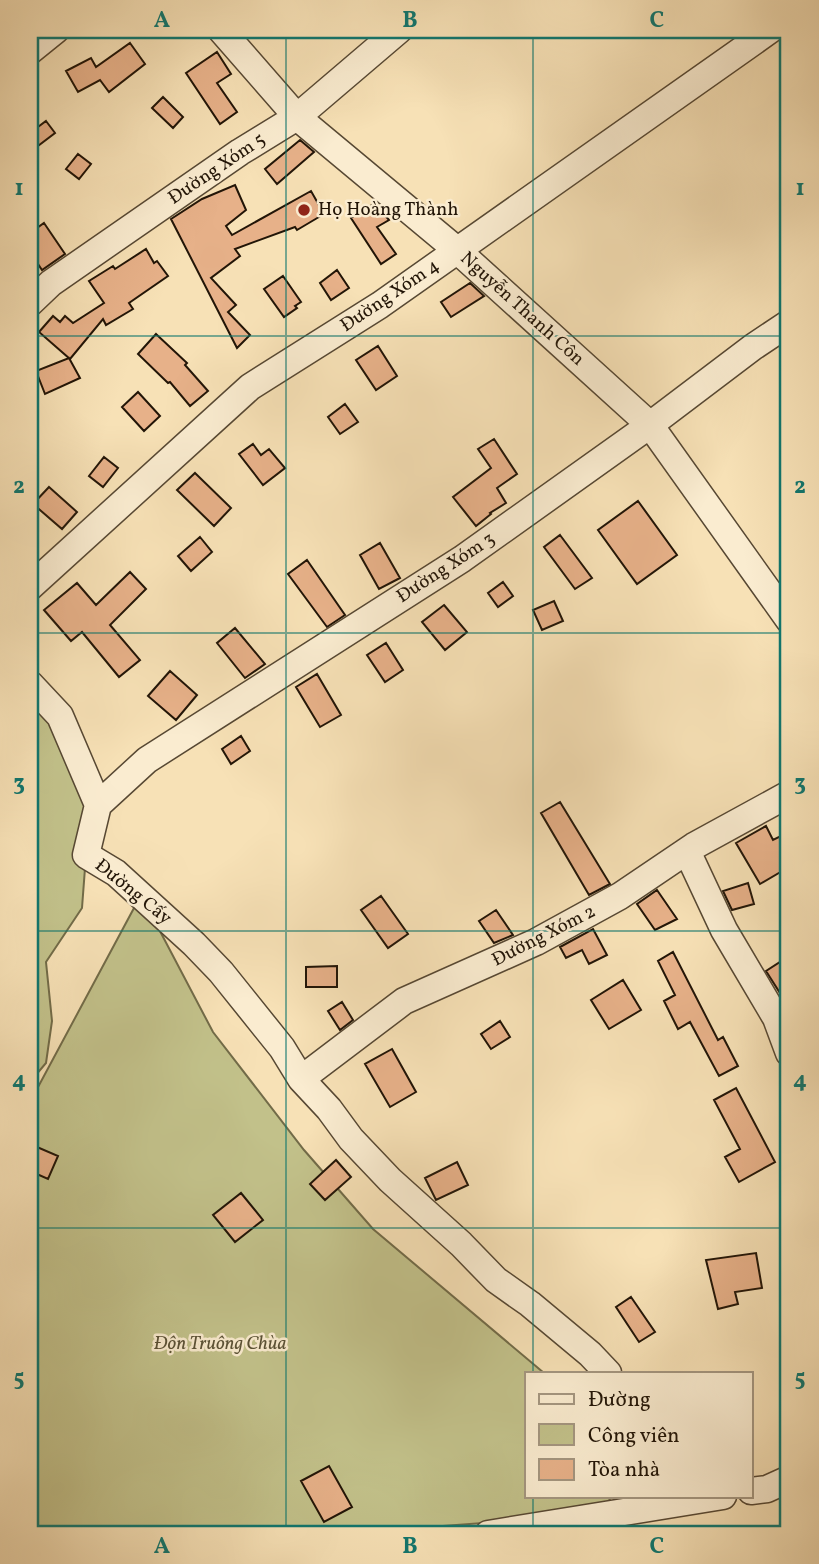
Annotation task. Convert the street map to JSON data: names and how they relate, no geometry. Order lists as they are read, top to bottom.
{
  "streets": {
    "street": [
      "Đường Xóm 5",
      "Đường Xóm 4",
      "Nguyễn Thanh Côn",
      "Đường Xóm 3",
      "Đường Cấy",
      "Đường Xóm 2"
    ]
  },
  "crossings": [
    ["Đường Xóm 5", "Nguyễn Thanh Côn"],
    ["Đường Xóm 4", "Nguyễn Thanh Côn"],
    ["Nguyễn Thanh Côn", "Đường Xóm 3"],
    ["Đường Xóm 3", "Đường Cấy"],
    ["Đường Cấy", "Đường Xóm 2"]
  ],
  "parks": ["Độn Truông Chùa"],
  "places": ["Họ Hoàng Thành"],
  "legend": ["Đường", "Công viên", "Tòa nhà"],
  "grid": {
    "columns": ["A", "B", "C"],
    "rows": [
      "1",
      "2",
      "3",
      "4",
      "5"
    ]
  }
}
